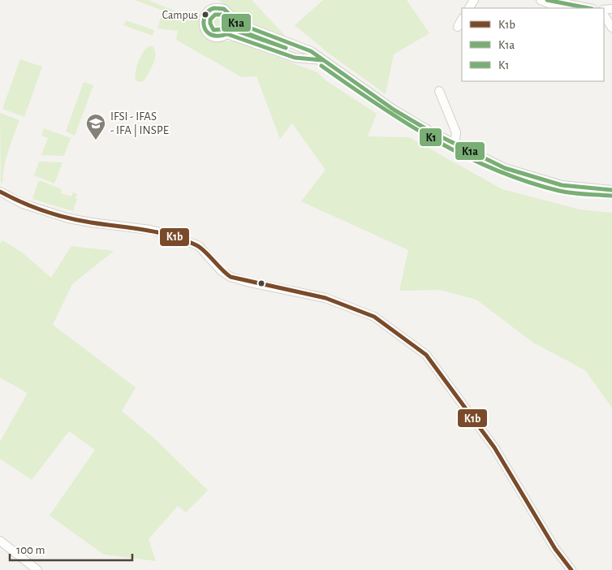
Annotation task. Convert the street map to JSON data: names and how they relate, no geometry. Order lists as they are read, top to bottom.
{
  "places": {
    "other": ["Campus"],
    "school or university": ["IFSI - IFAS - IFA | INSPE"]
  },
  "lines": ["transit line K1a", "transit line K1", "transit line K1b"],
  "legend": ["K1b", "K1a", "K1"],
  "scale_bar": "100 m"
}
